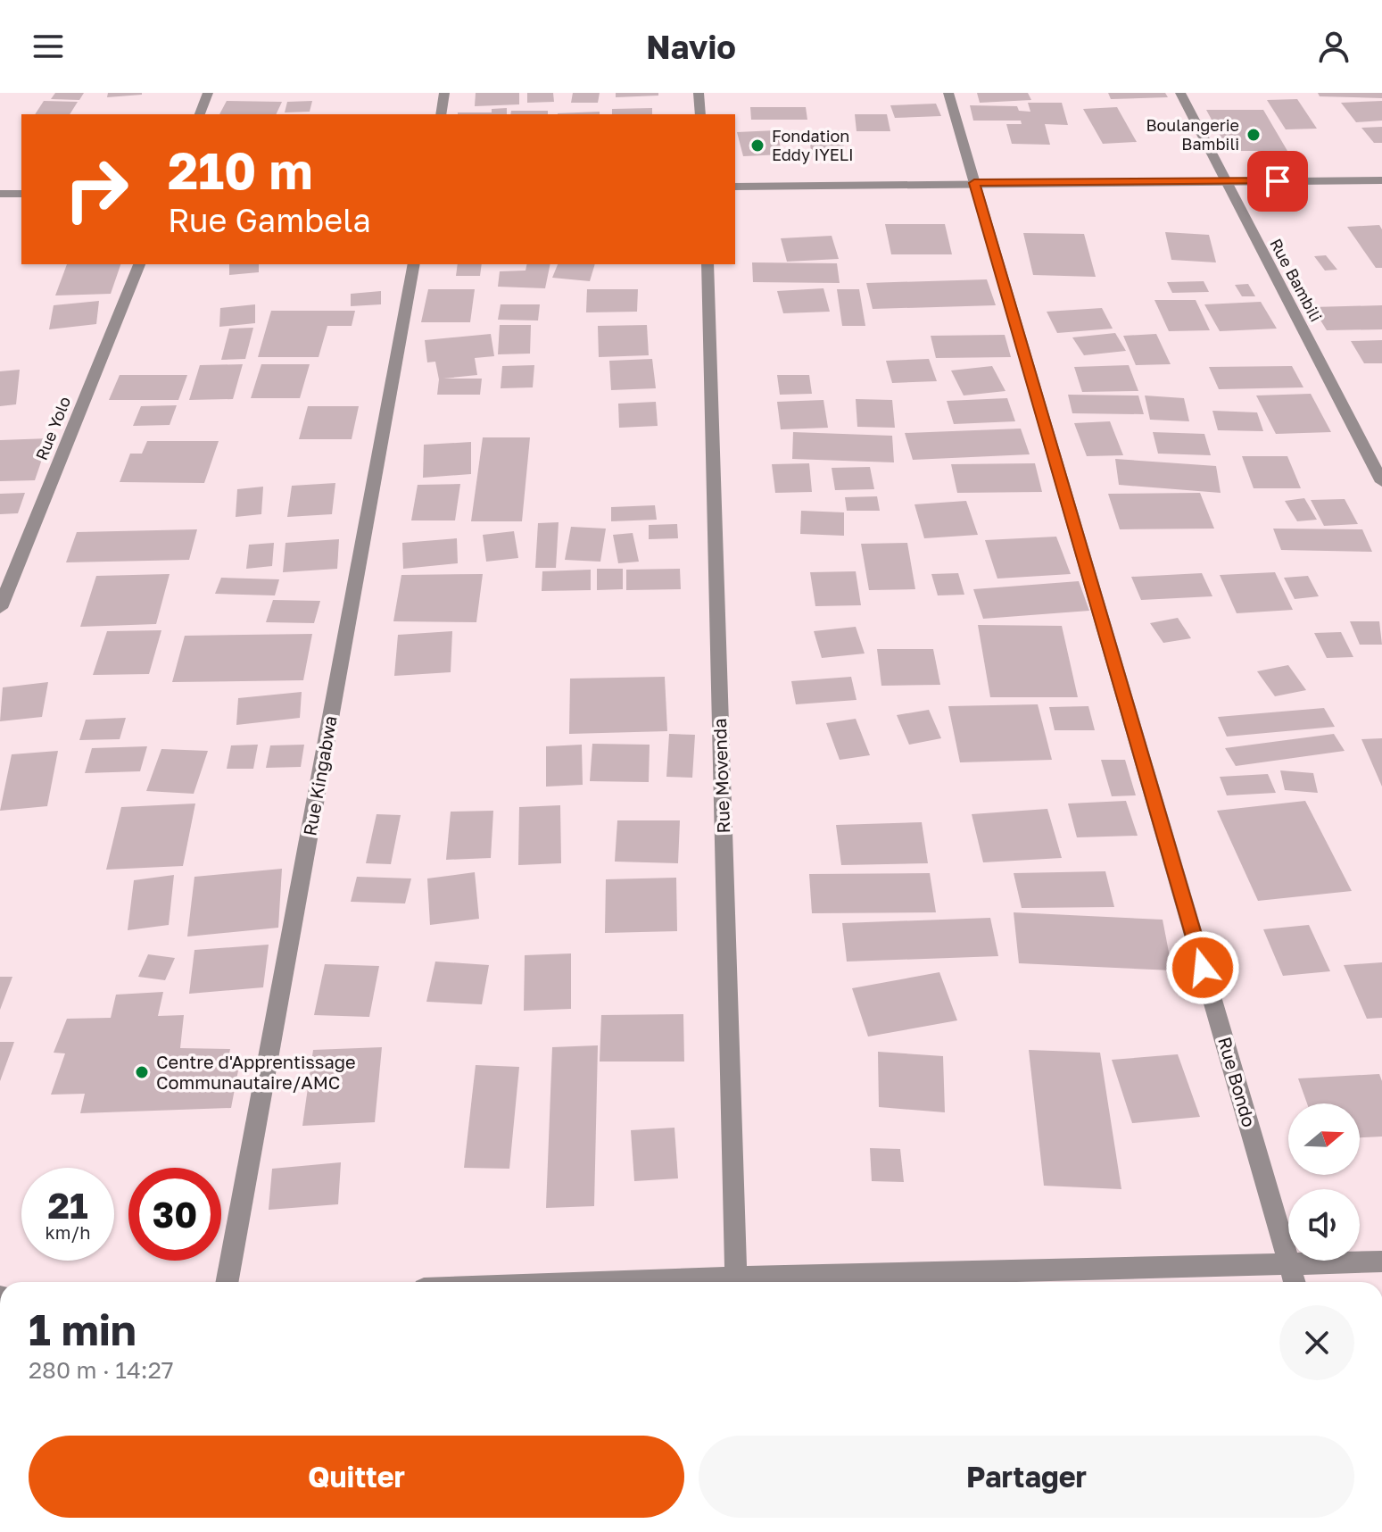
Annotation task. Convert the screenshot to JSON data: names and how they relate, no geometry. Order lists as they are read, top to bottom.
{
  "streets": {
    "street": [
      "Rue Bambili",
      "Rue Yolo",
      "Rue Kingabwa",
      "Rue Movenda",
      "Rue Bondo"
    ]
  },
  "places": ["Boulangerie Bambili", "Fondation Eddy IYELI", "Centre d'Apprentissage Communautaire/AMC"],
  "north": "right",
  "page": {
    "header": "Navio",
    "turn": ["210 m", "Rue Gambela"],
    "speed": "21 km/h",
    "limit": "30",
    "heading": ["1 min", "280 m · 14:27"],
    "buttons": ["Quitter", "Partager"]
  }
}
